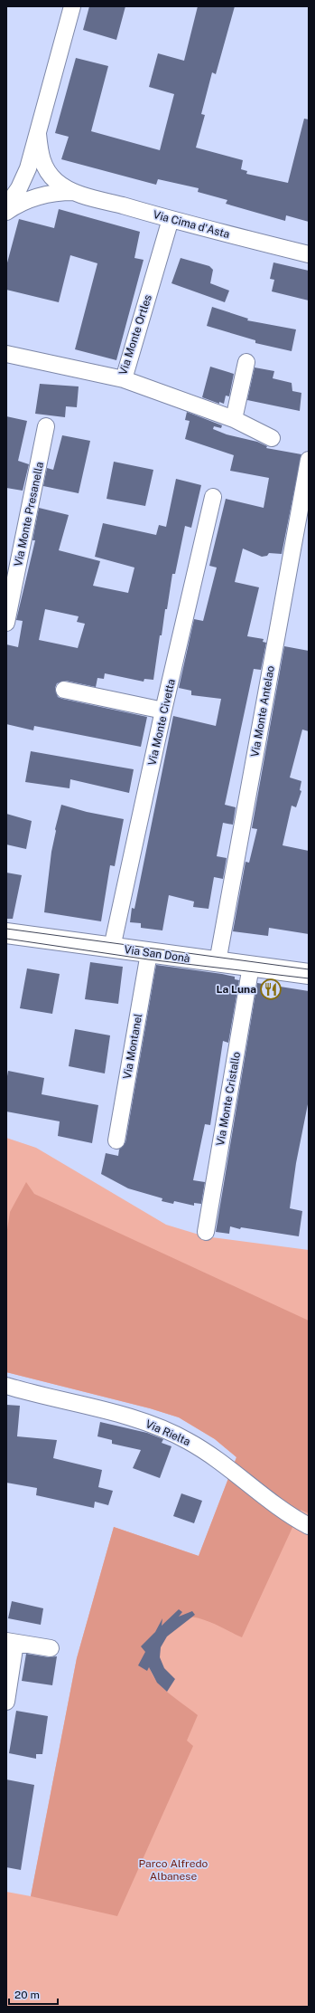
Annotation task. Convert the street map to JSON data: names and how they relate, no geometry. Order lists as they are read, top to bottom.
{
  "streets": {
    "street": [
      "Via Cima d'Asta",
      "Via Monte Ortles",
      "Via Monte Presanella",
      "Via Monte Antelao",
      "Via Monte Civetta",
      "Via San Donà",
      "Via Montanel",
      "Via Monte Cristallo",
      "Via Rielta"
    ]
  },
  "crossings": [
    ["Via Cima d'Asta", "Via Monte Ortles"],
    ["Via Monte Antelao", "Via San Donà"],
    ["Via Monte Civetta", "Via San Donà"],
    ["Via San Donà", "Via Montanel"],
    ["Via San Donà", "Via Monte Cristallo"]
  ],
  "parks": ["Parco Alfredo Albanese"],
  "places": {
    "restaurant": ["La Luna"]
  },
  "scale_bar": "20 m"
}
